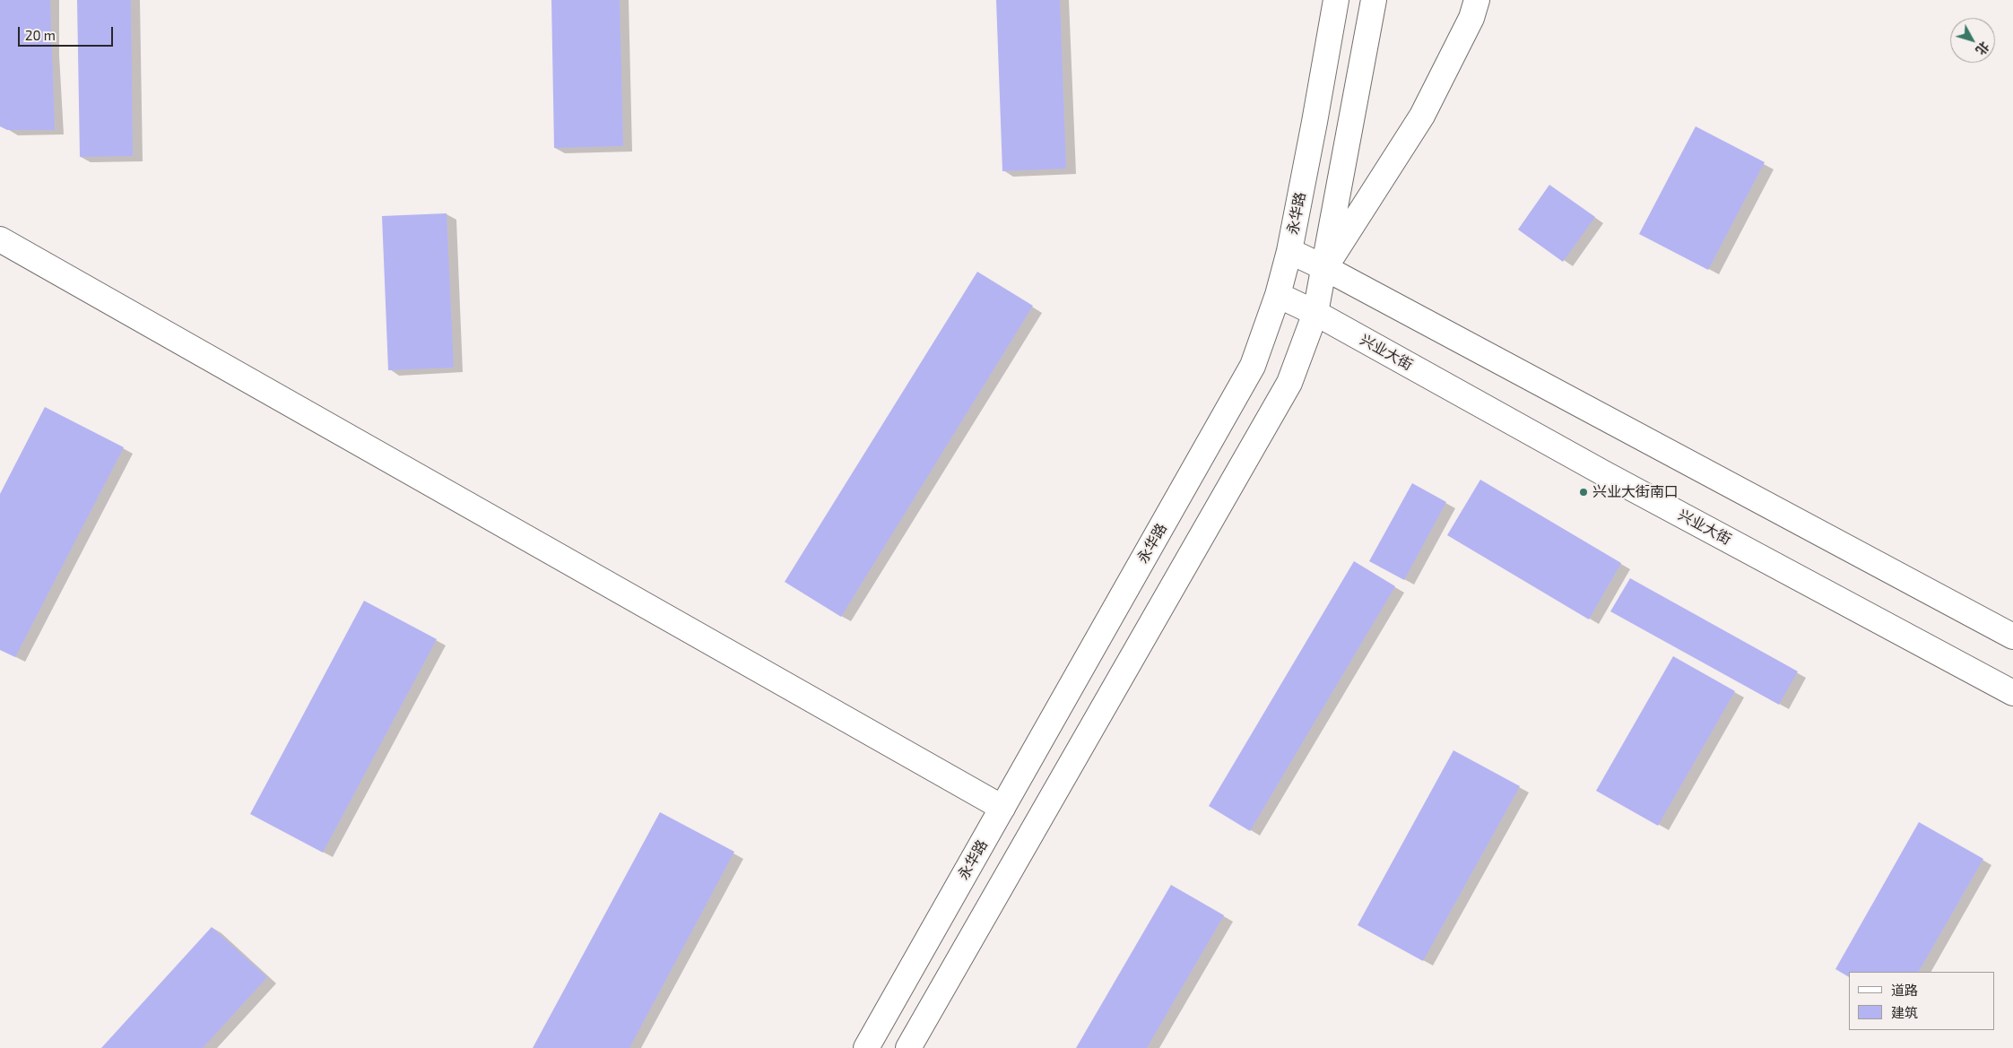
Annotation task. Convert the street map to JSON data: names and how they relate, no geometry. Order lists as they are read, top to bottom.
{
  "streets": {
    "main road": ["永华路", "兴业大街"]
  },
  "crossings": [
    ["永华路", "兴业大街"]
  ],
  "places": ["兴业大街南口"],
  "legend": ["道路", "建筑"],
  "scale_bar": "20 m",
  "north": "bottom right"
}
